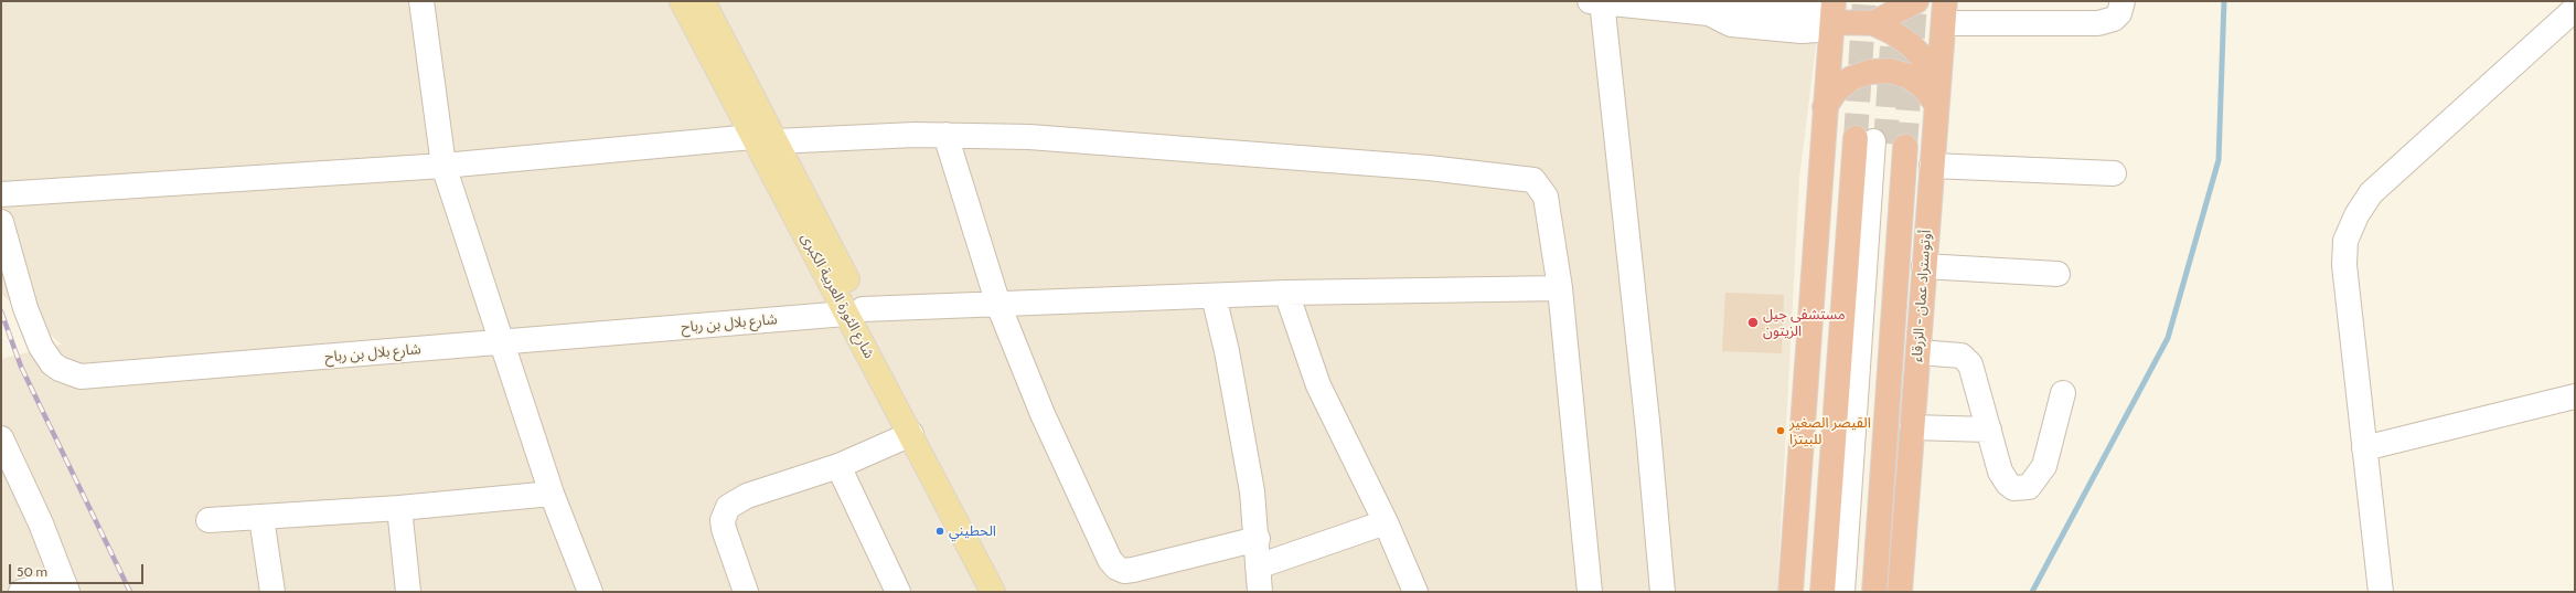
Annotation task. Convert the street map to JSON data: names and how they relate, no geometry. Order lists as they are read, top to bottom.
{
  "streets": {
    "highway": ["أوتوستراد عمان - الزرقاء"],
    "main road": ["شارع الثورة العربية الكبرى"],
    "street": ["شارع بلال بن رباح"]
  },
  "crossings": [
    ["شارع الثورة العربية الكبرى", "شارع بلال بن رباح"]
  ],
  "places": ["مستشفى جيل الزيتون", "القيصر الصغير للبيتزا", "الحطيني"],
  "scale_bar": "50 m"
}
